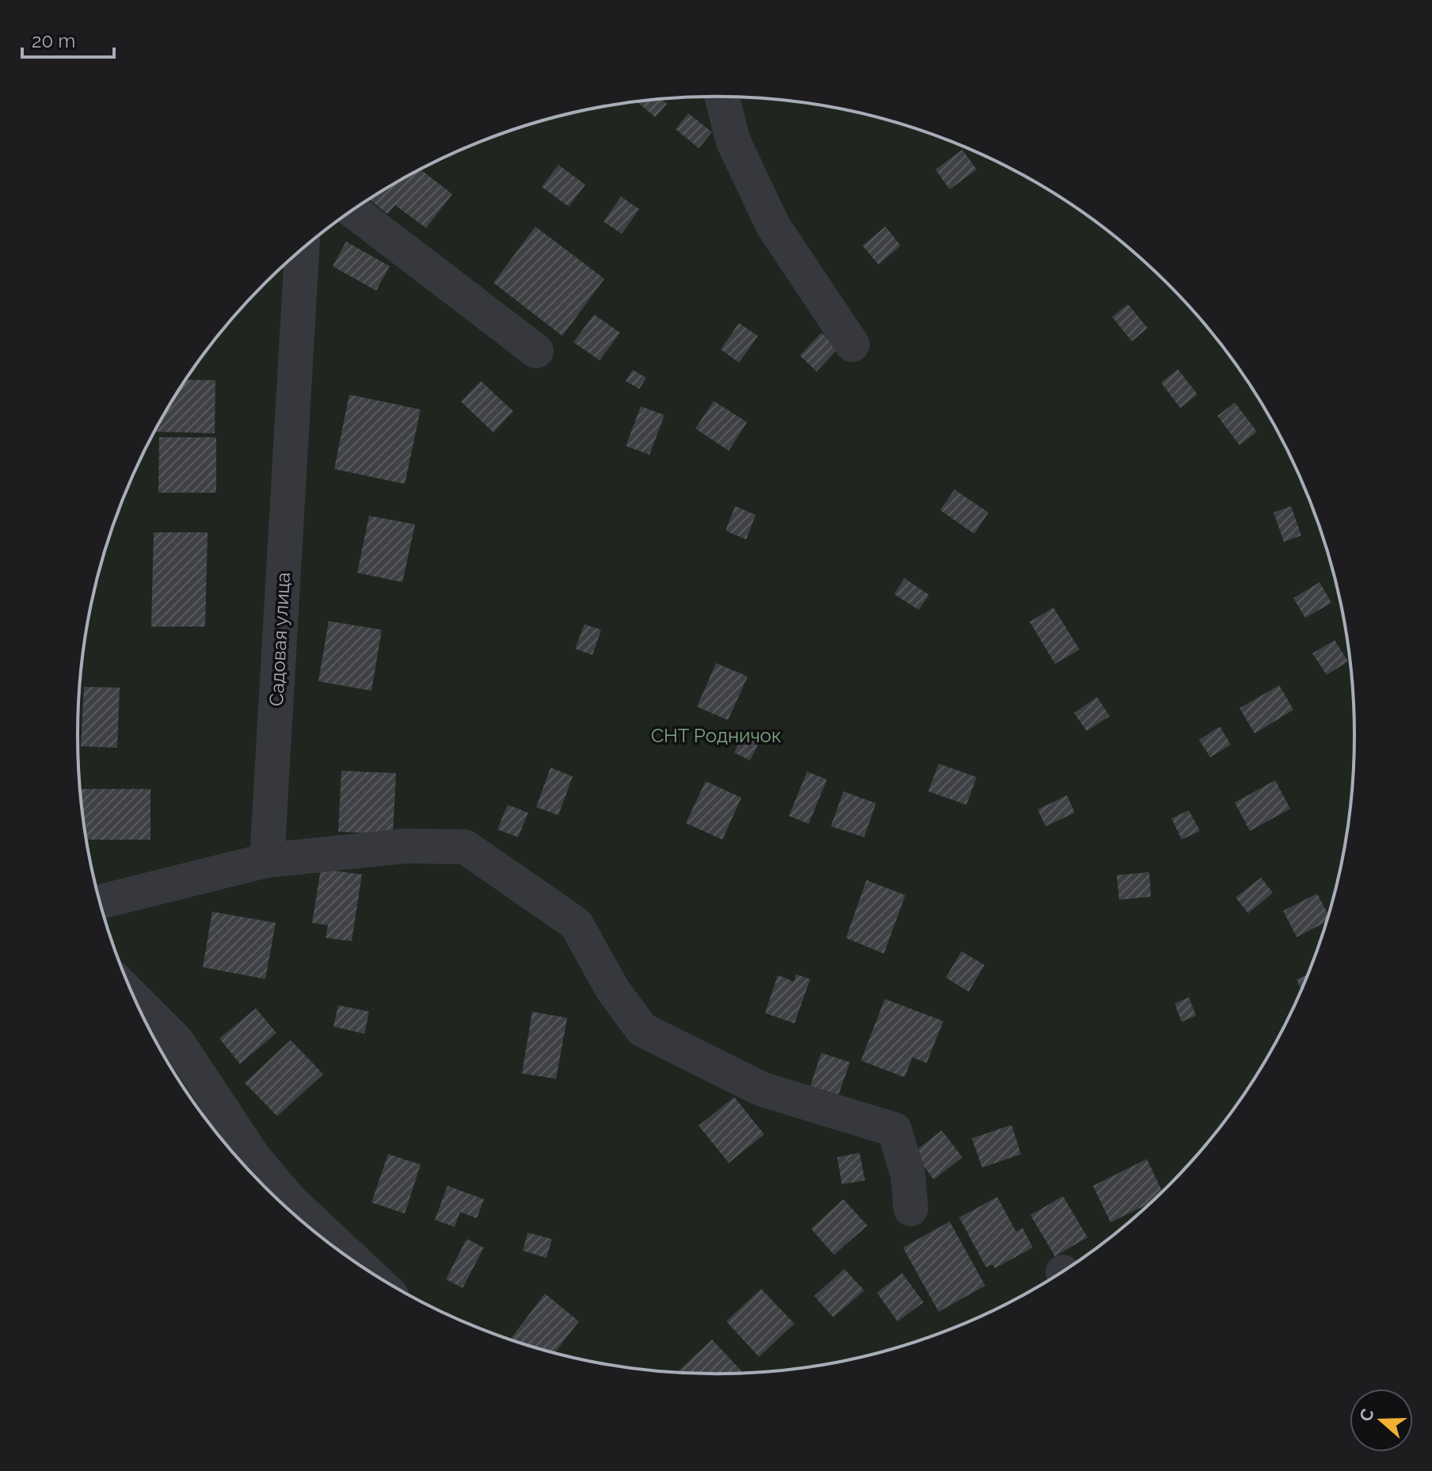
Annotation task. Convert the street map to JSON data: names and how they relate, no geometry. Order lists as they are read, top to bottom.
{
  "streets": {
    "street": ["Садовая улица"]
  },
  "parks": ["СНТ Родничок"],
  "scale_bar": "20 m",
  "north": "left"
}
